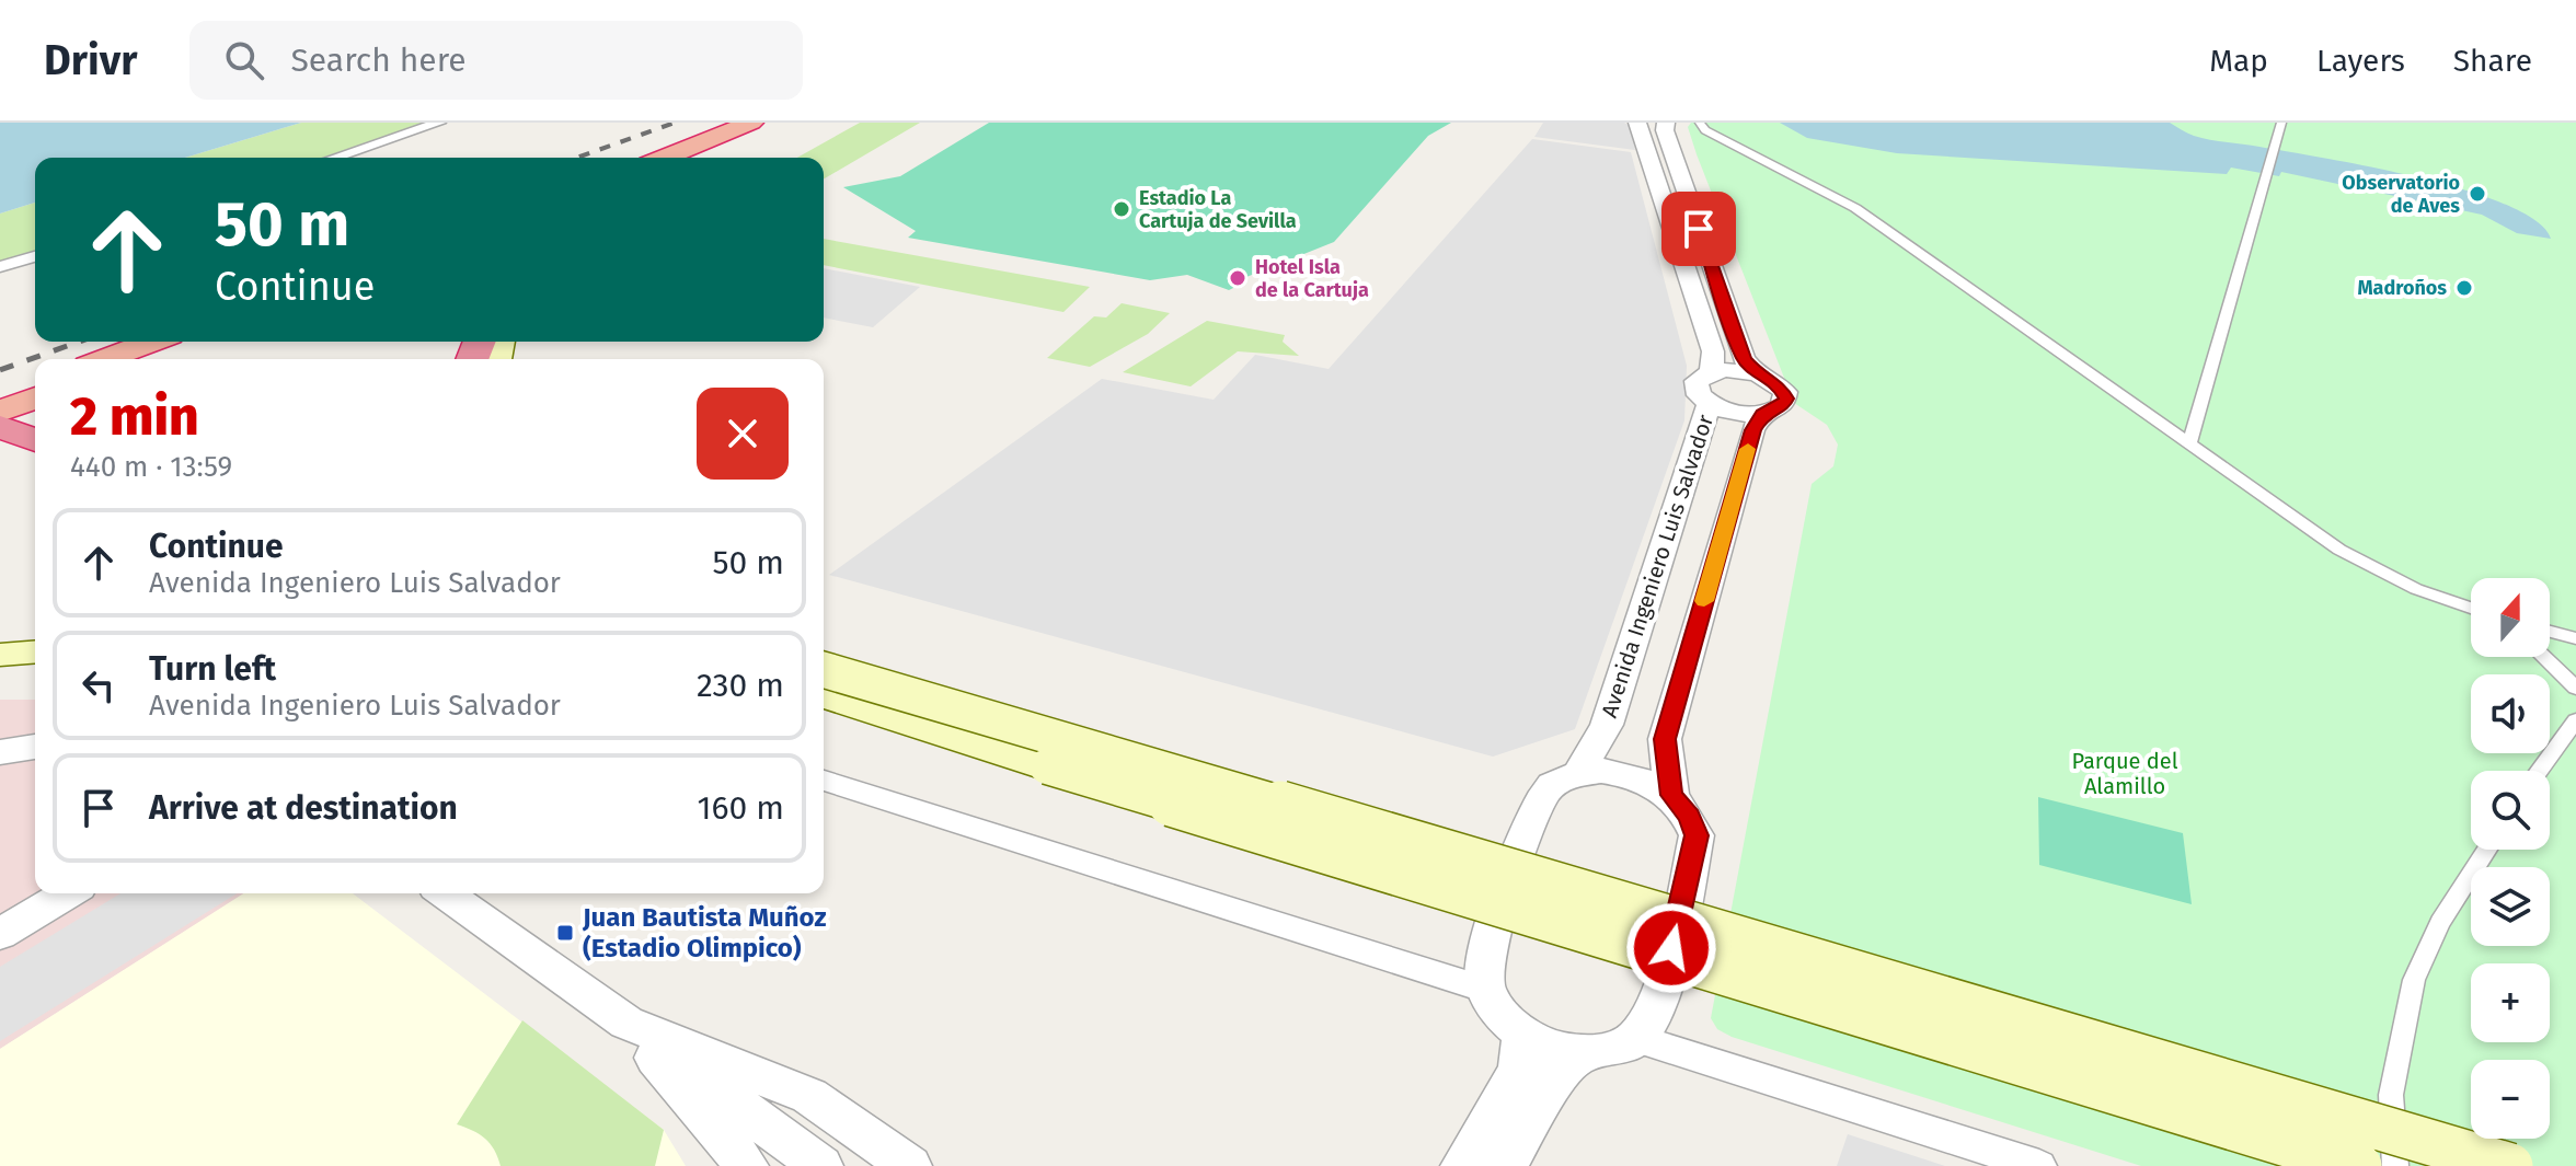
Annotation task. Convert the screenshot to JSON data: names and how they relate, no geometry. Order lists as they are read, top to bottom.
{
  "streets": {
    "street": ["Avenida Ingeniero Luis Salvador"]
  },
  "parks": ["Parque del Alamillo"],
  "places": {
    "other": [
      "Observatorio de Aves",
      "Estadio La Cartuja de Sevilla",
      "Hotel Isla de la Cartuja",
      "Madroños"
    ],
    "transit": ["Juan Bautista Muñoz (Estadio Olimpico)"]
  },
  "north": "top",
  "page": {
    "header": "Drivr",
    "search": "Search here",
    "nav": ["Map", "Layers", "Share"],
    "turn": ["50 m", "Continue"],
    "heading": ["2 min", "440 m · 13:59"],
    "list": [
      {
        "name": "Continue",
        "note": "Avenida Ingeniero Luis Salvador",
        "value": "50 m"
      },
      {
        "name": "Turn left",
        "note": "Avenida Ingeniero Luis Salvador",
        "value": "230 m"
      },
      {
        "name": "Arrive at destination",
        "value": "160 m"
      }
    ],
    "map_buttons": ["+", "−"]
  }
}
